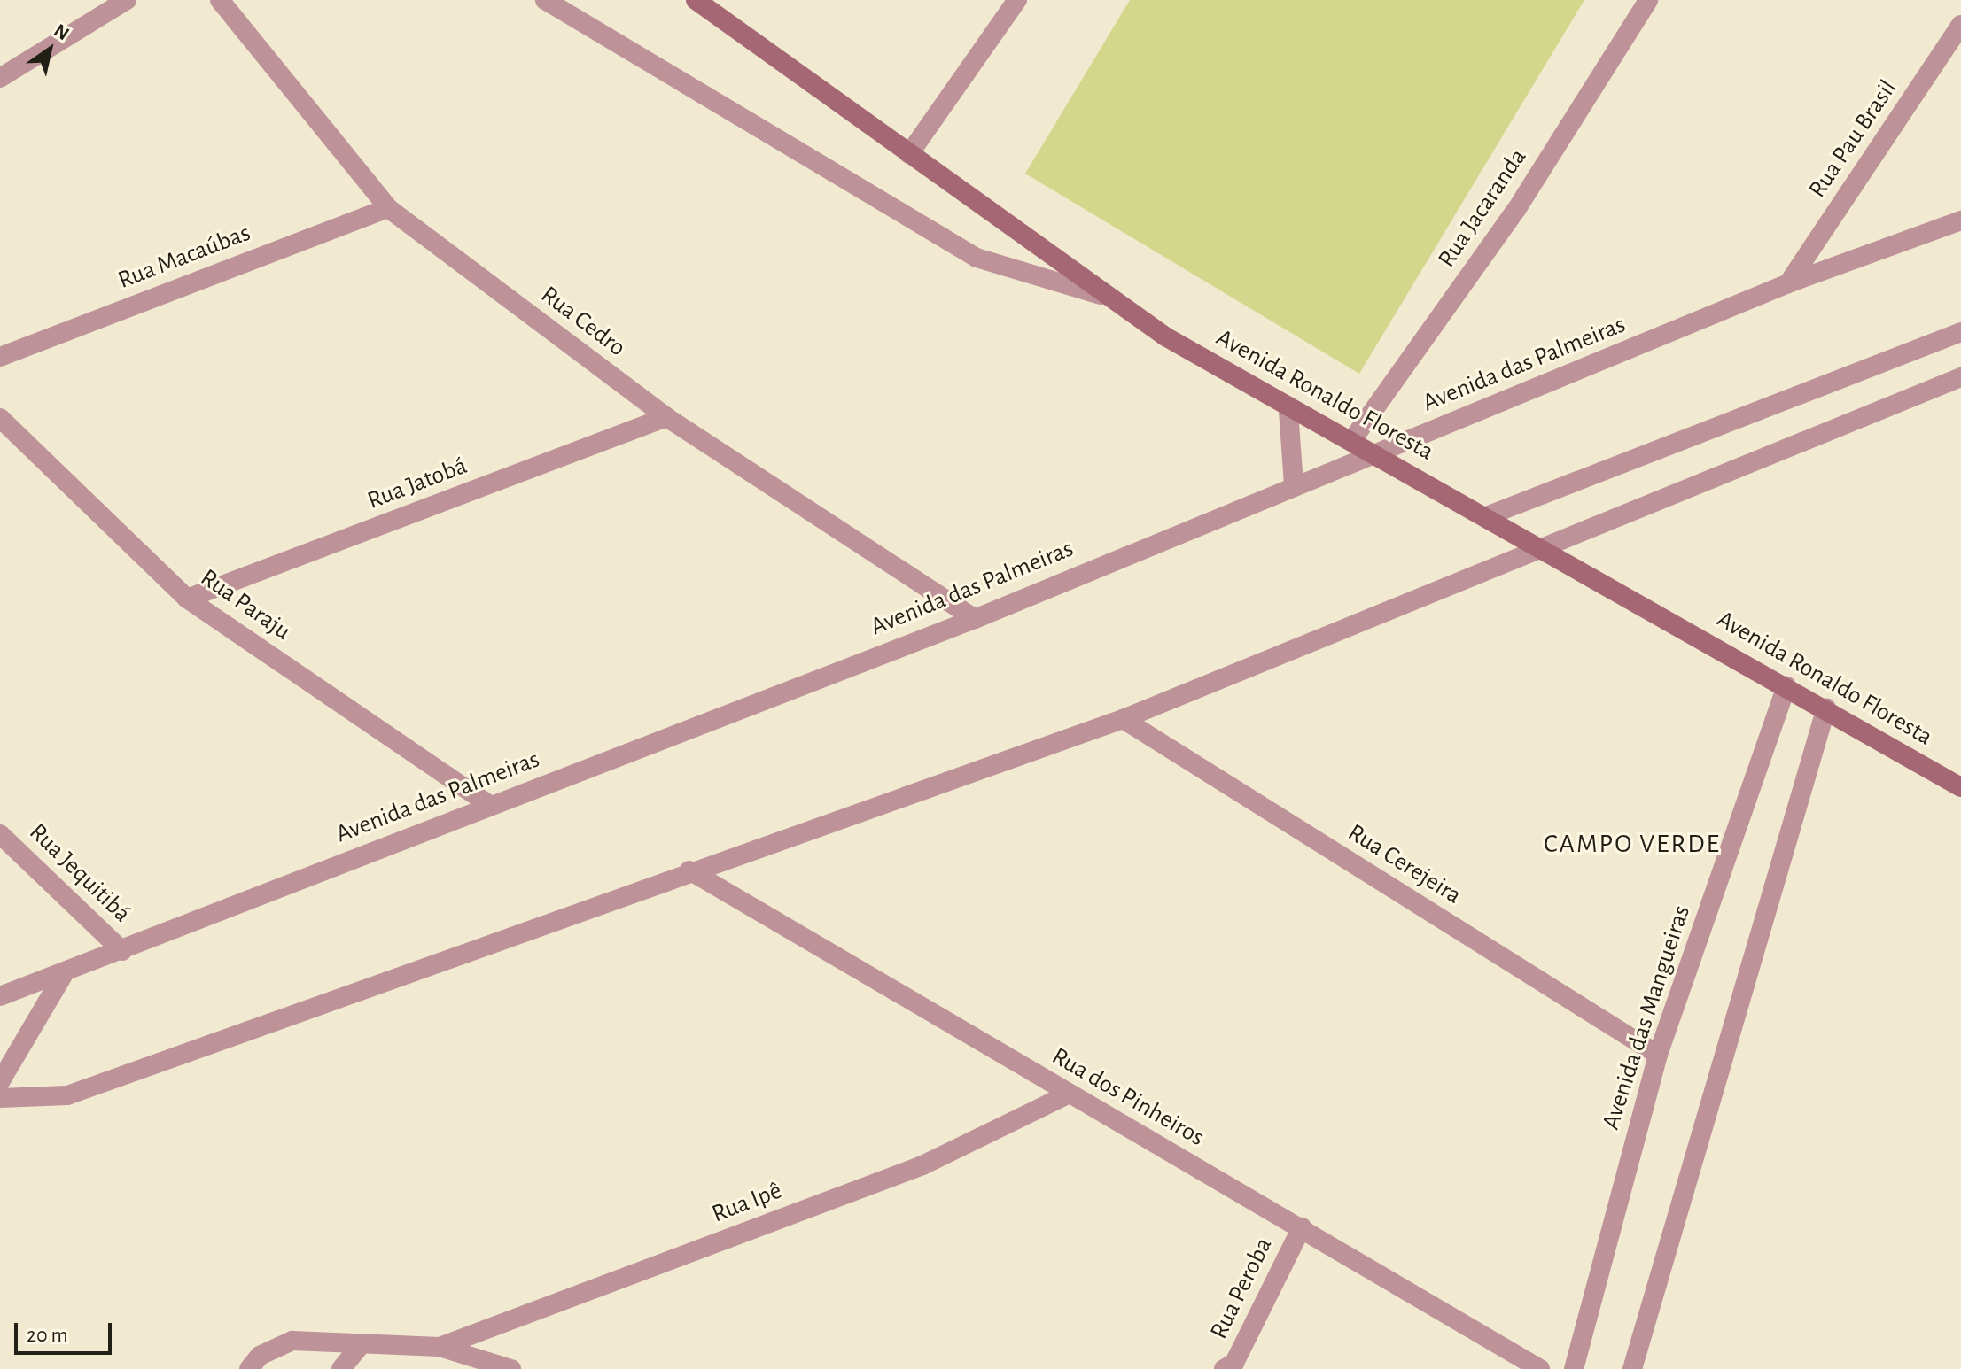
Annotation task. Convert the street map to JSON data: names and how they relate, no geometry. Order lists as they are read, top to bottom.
{
  "streets": {
    "main road": ["Avenida Ronaldo Floresta"],
    "street": [
      "Rua Pau Brasil",
      "Rua Jacaranda",
      "Rua Macaúbas",
      "Rua Cedro",
      "Avenida das Palmeiras",
      "Rua Jatobá",
      "Rua Paraju",
      "Rua Cerejeira",
      "Rua Jequitibá",
      "Avenida das Mangueiras",
      "Rua dos Pinheiros",
      "Rua Ipê",
      "Rua Peroba"
    ]
  },
  "crossings": [
    ["Rua Pau Brasil", "Avenida das Palmeiras"],
    ["Rua Jacaranda", "Avenida Ronaldo Floresta"],
    ["Rua Macaúbas", "Rua Cedro"],
    ["Rua Cedro", "Avenida das Palmeiras"],
    ["Rua Cedro", "Rua Jatobá"],
    ["Avenida das Palmeiras", "Avenida Ronaldo Floresta"],
    ["Avenida das Palmeiras", "Rua Paraju"],
    ["Avenida das Palmeiras", "Rua Jequitibá"],
    ["Avenida Ronaldo Floresta", "Avenida das Mangueiras"],
    ["Rua Jatobá", "Rua Paraju"],
    ["Rua Cerejeira", "Avenida das Mangueiras"],
    ["Rua dos Pinheiros", "Rua Ipê"],
    ["Rua dos Pinheiros", "Rua Peroba"]
  ],
  "districts": ["CAMPO VERDE"],
  "scale_bar": "20 m",
  "north": "top right"
}
